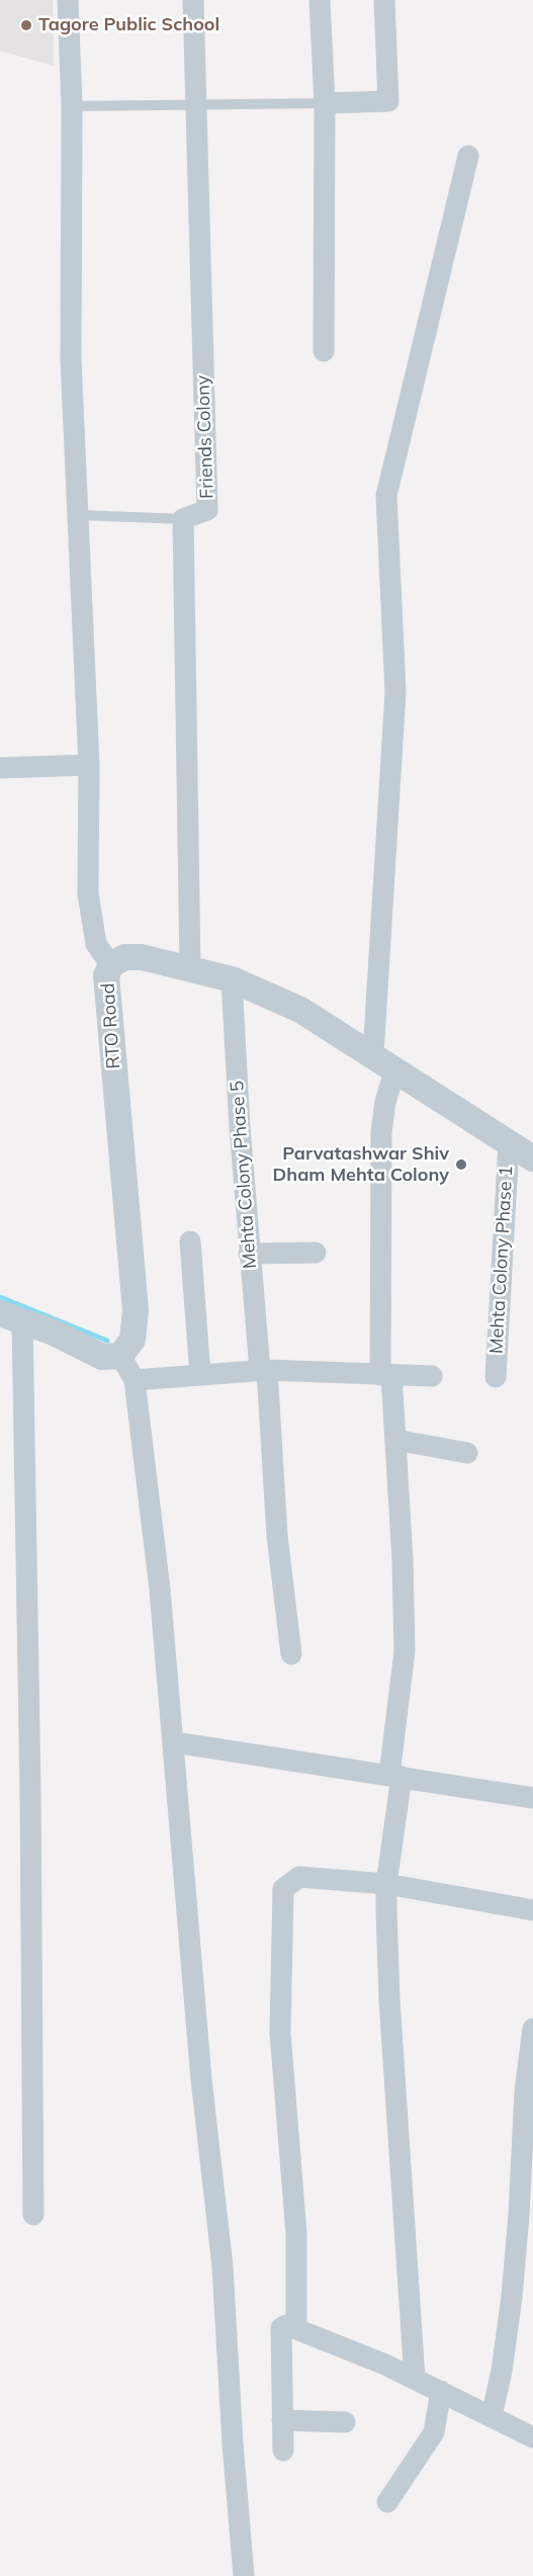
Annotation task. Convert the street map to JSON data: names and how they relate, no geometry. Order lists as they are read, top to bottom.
{
  "streets": {
    "street": [
      "Friends Colony",
      "RTO Road",
      "Mehta Colony Phase 5",
      "Mehta Colony Phase 1"
    ]
  },
  "crossings": [
    ["Friends Colony", "RTO Road"],
    ["RTO Road", "Mehta Colony Phase 5"],
    ["RTO Road", "Mehta Colony Phase 1"]
  ],
  "places": ["Tagore Public School", "Parvatashwar Shiv Dham Mehta Colony"]
}
